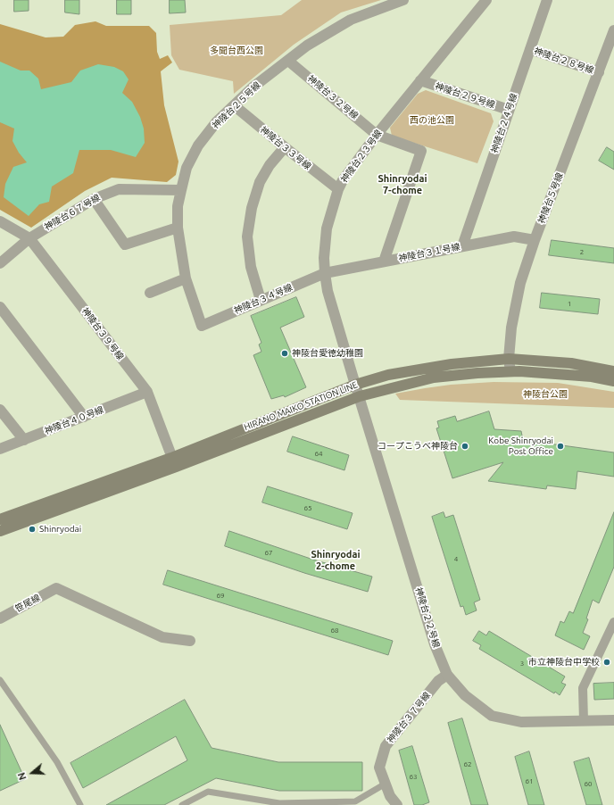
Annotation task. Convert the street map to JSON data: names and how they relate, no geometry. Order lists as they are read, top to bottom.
{
  "streets": {
    "main road": ["HIRANO MAIKO STATION LINE"],
    "street": [
      "神陵台２８号線",
      "神陵台２９号線",
      "神陵台３２号線",
      "神陵台２５号線",
      "神陵台２４号線",
      "神陵台３３号線",
      "神陵台２３号線",
      "神陵台５号線",
      "神陵台６７号線",
      "神陵台３１号線",
      "神陵台３４号線",
      "神陵台３９号線",
      "神陵台４０号線",
      "笹尾線",
      "神陵台２２号線",
      "神陵台３７号線"
    ]
  },
  "crossings": [
    ["神陵台２８号線", "神陵台２４号線"],
    ["神陵台２８号線", "神陵台５号線"],
    ["神陵台２９号線", "神陵台２４号線"],
    ["神陵台２９号線", "神陵台２３号線"],
    ["神陵台３２号線", "神陵台２５号線"],
    ["神陵台３２号線", "神陵台２３号線"],
    ["神陵台２５号線", "神陵台３３号線"],
    ["神陵台２５号線", "神陵台６７号線"],
    ["神陵台２５号線", "神陵台３４号線"],
    ["神陵台２４号線", "神陵台３１号線"],
    ["神陵台３３号線", "神陵台２３号線"],
    ["神陵台２３号線", "神陵台３１号線"],
    ["神陵台２３号線", "神陵台３４号線"],
    ["神陵台２３号線", "HIRANO MAIKO STATION LINE"],
    ["神陵台２３号線", "神陵台２２号線"],
    ["神陵台５号線", "神陵台３１号線"],
    ["神陵台５号線", "HIRANO MAIKO STATION LINE"],
    ["神陵台６７号線", "神陵台３９号線"],
    ["神陵台３１号線", "神陵台３４号線"],
    ["神陵台３９号線", "HIRANO MAIKO STATION LINE"],
    ["神陵台３９号線", "神陵台４０号線"],
    ["HIRANO MAIKO STATION LINE", "神陵台２２号線"],
    ["神陵台２２号線", "神陵台３７号線"]
  ],
  "districts": ["Shinryodai 7-chome", "Shinryodai 2-chome"],
  "parks": ["多聞台西公園", "西の池公園", "神陵台公園"],
  "places": [
    "神陵台愛徳幼稚園",
    "コープこうべ神陵台",
    "Kobe Shinryodai Post Office",
    "Shinryodai",
    "市立神陵台中学校"
  ],
  "house_numbers": [
    "2",
    "1",
    "64",
    "65",
    "67",
    "4",
    "69",
    "68",
    "3",
    "62",
    "63",
    "61",
    "60"
  ],
  "north": "left"
}
